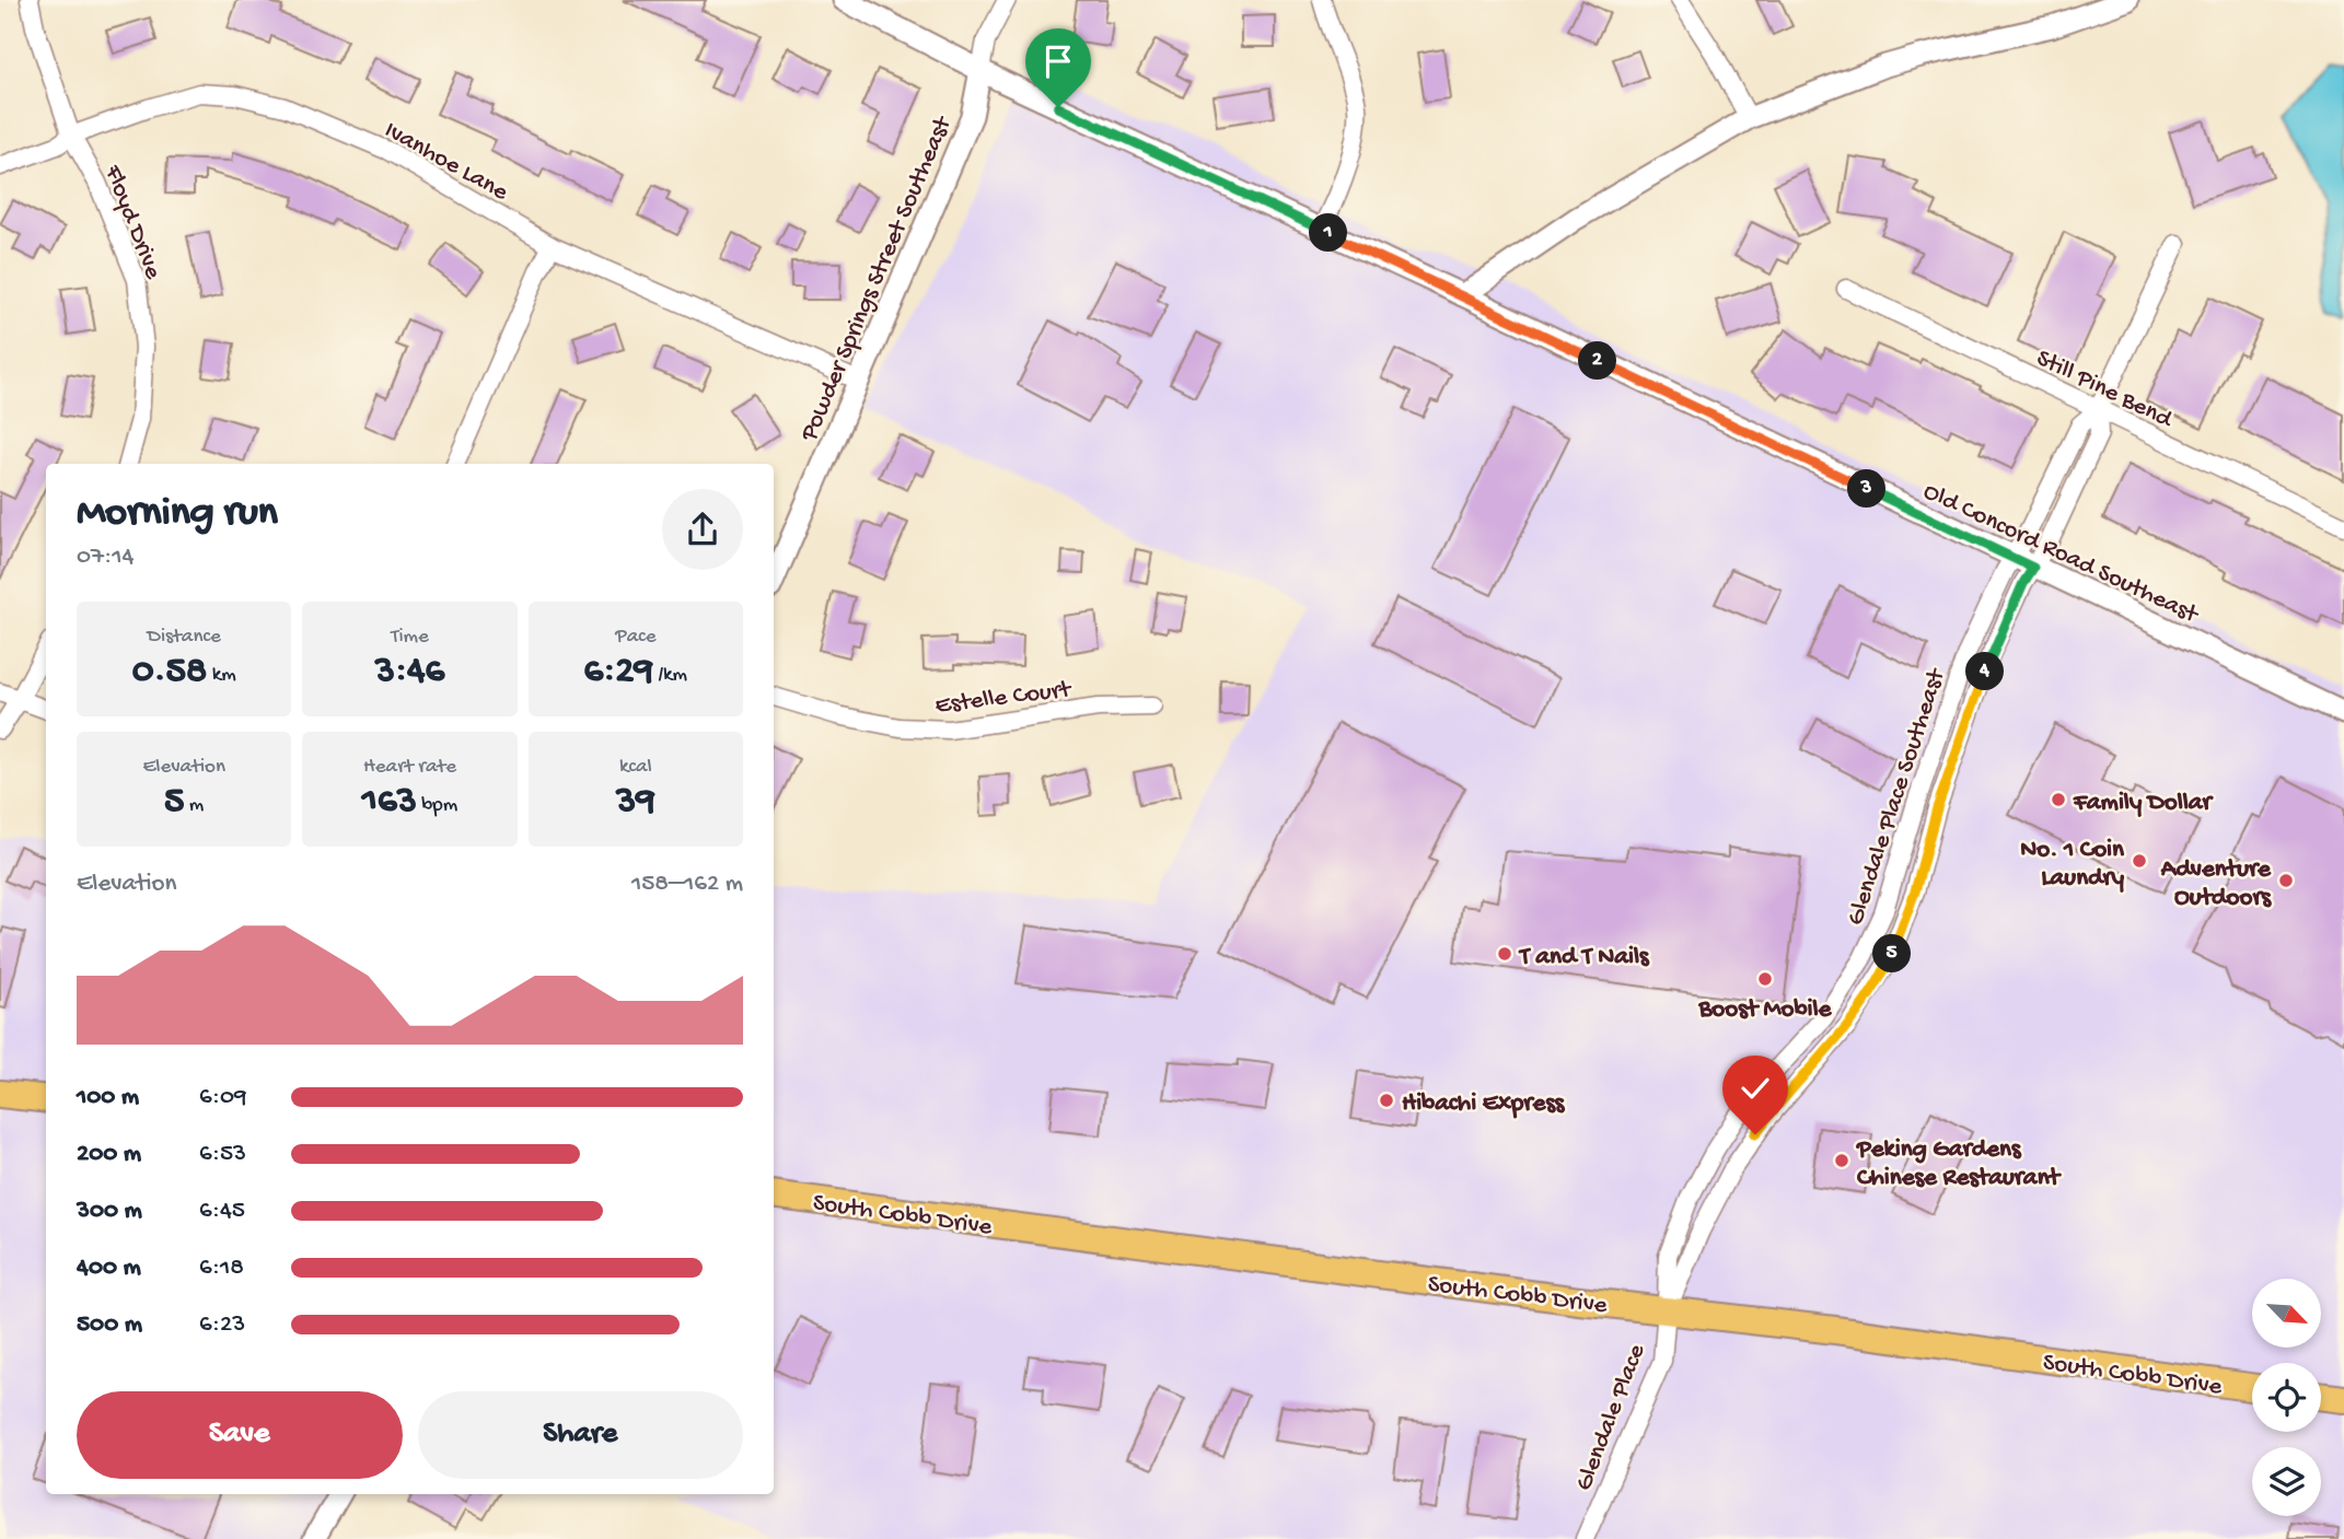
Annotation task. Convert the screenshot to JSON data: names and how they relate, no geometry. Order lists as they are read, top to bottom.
{
  "streets": {
    "main road": ["South Cobb Drive"],
    "street": [
      "Ivanhoe Lane",
      "Floyd Drive",
      "Powder Springs Street Southeast",
      "Still Pine Bend",
      "Old Concord Road Southeast",
      "Estelle Court",
      "Glendale Place Southeast",
      "Glendale Place"
    ]
  },
  "crossings": [
    ["Ivanhoe Lane", "Floyd Drive"],
    ["Ivanhoe Lane", "Powder Springs Street Southeast"],
    ["Powder Springs Street Southeast", "Old Concord Road Southeast"],
    ["Still Pine Bend", "Glendale Place Southeast"],
    ["Old Concord Road Southeast", "Glendale Place Southeast"],
    ["Glendale Place Southeast", "South Cobb Drive"],
    ["Glendale Place Southeast", "Glendale Place"],
    ["South Cobb Drive", "Glendale Place"]
  ],
  "places": [
    "Family Dollar",
    "No. 1 Coin Laundry",
    "Adventure Outdoors",
    "T and T Nails",
    "Boost Mobile",
    "Hibachi Express",
    "Peking Gardens Chinese Restaurant"
  ],
  "north": "bottom right",
  "page": {
    "pins": [
      "1",
      "2",
      "3",
      "4",
      "5"
    ],
    "heading": ["Morning run", "07:14"],
    "stats": [
      ["Distance", "0.58 km"],
      ["Time", "3:46"],
      ["Pace", "6:29 /km"],
      ["Elevation", "5 m"],
      ["Heart rate", "163 bpm"],
      ["kcal", "39"]
    ],
    "chart": ["Elevation", "158–162 m"],
    "list": [
      {
        "name": "100 m",
        "note": "6:09"
      },
      {
        "name": "200 m",
        "note": "6:53"
      },
      {
        "name": "300 m",
        "note": "6:45"
      },
      {
        "name": "400 m",
        "note": "6:18"
      },
      {
        "name": "500 m",
        "note": "6:23"
      }
    ],
    "buttons": ["Save", "Share"]
  }
}
